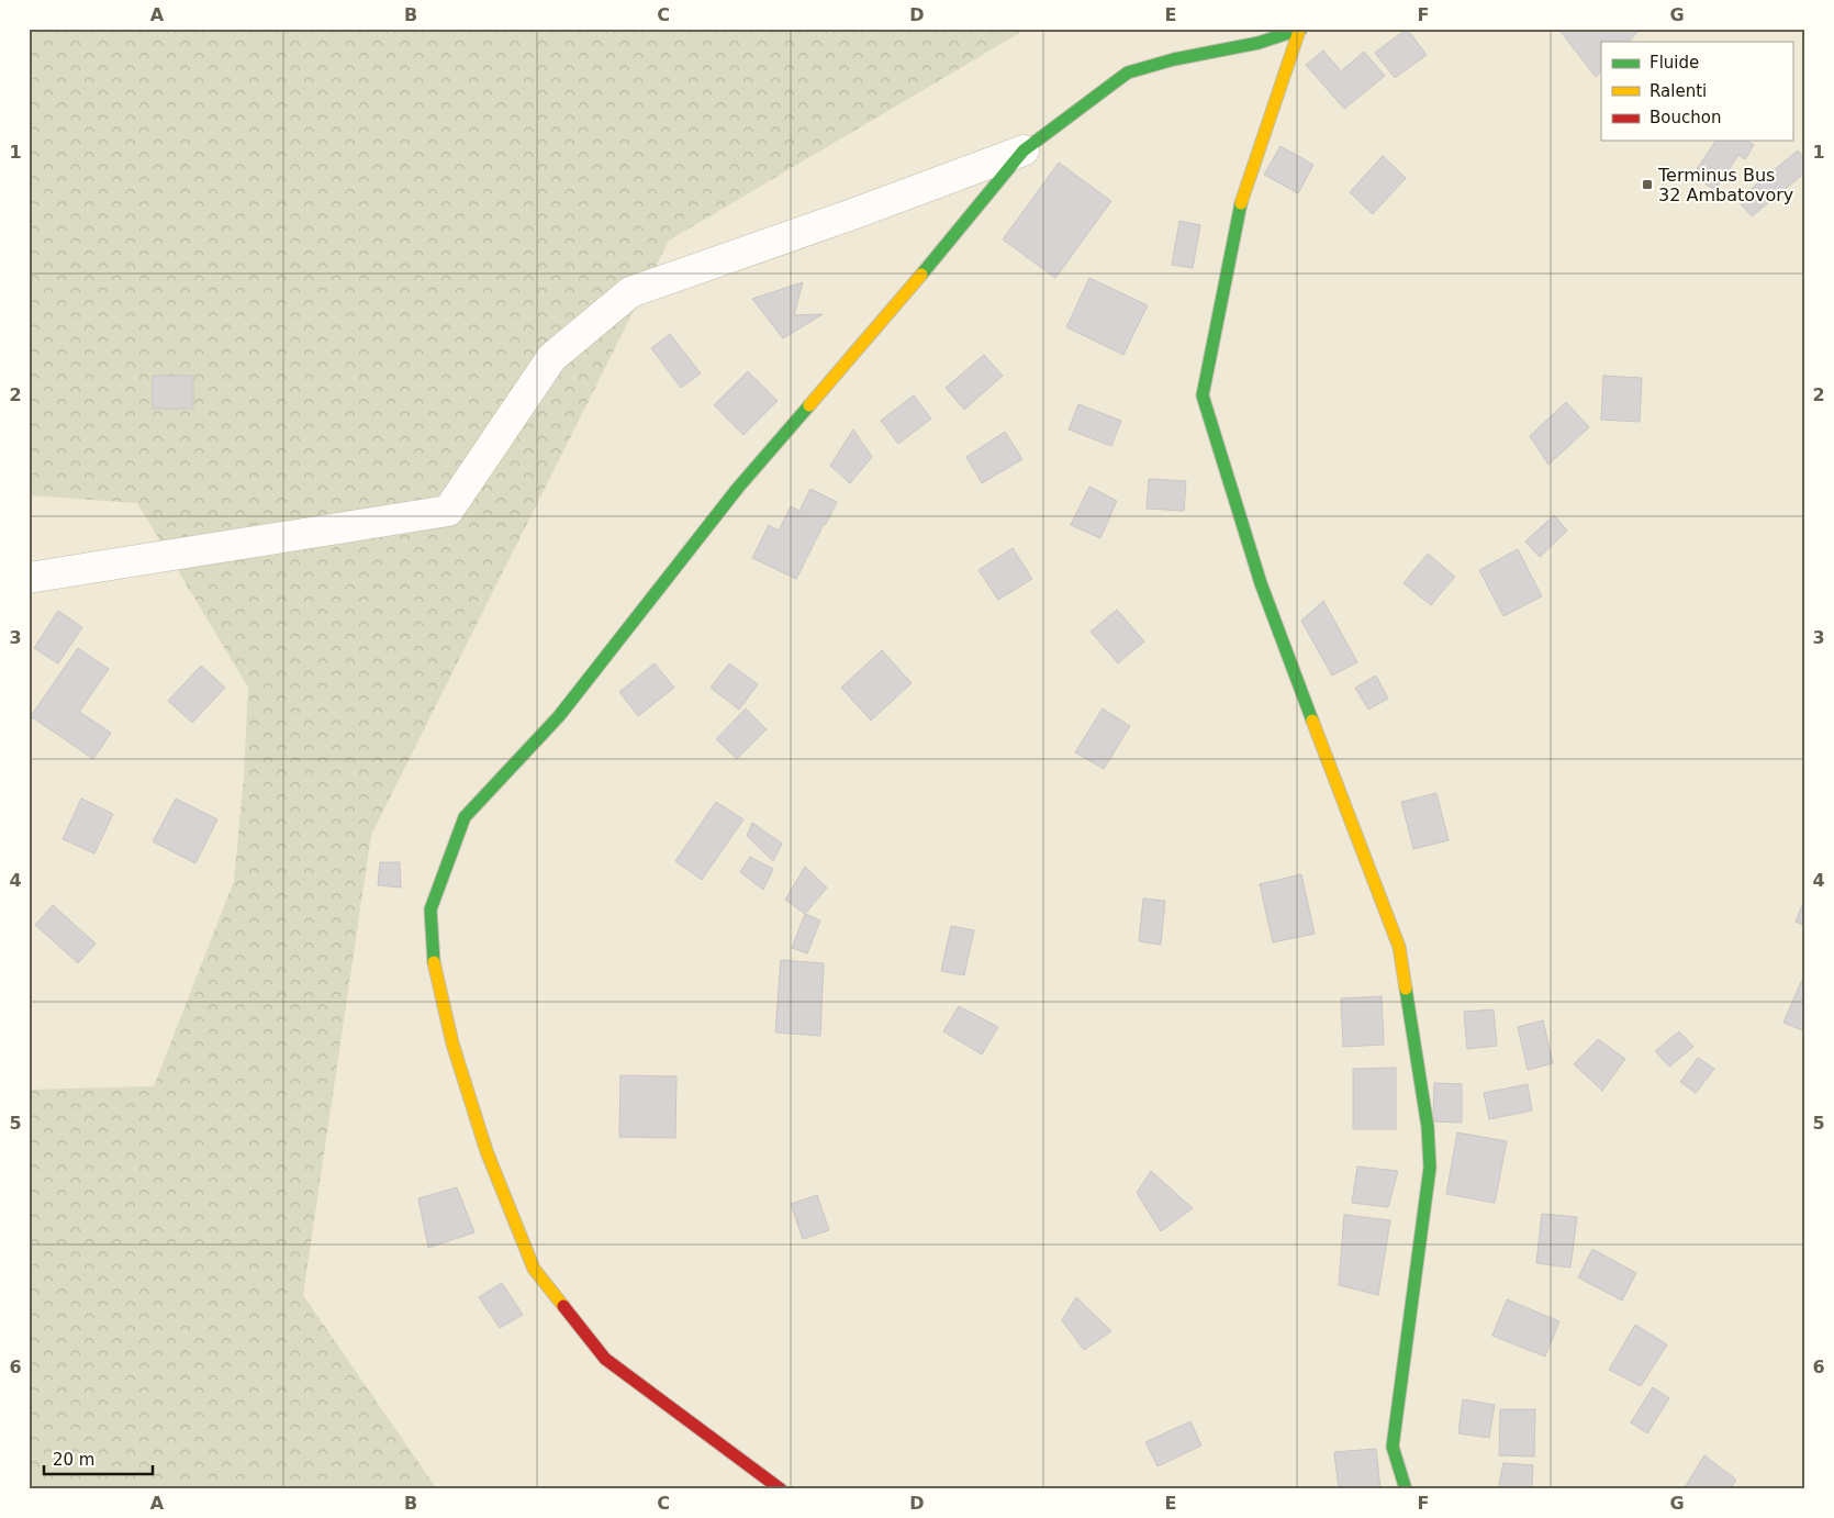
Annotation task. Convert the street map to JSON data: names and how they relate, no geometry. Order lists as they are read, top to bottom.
{
  "places": {
    "transit": ["Terminus Bus 32 Ambatovory"]
  },
  "legend": ["Fluide", "Ralenti", "Bouchon"],
  "scale_bar": "20 m",
  "grid": {
    "columns": [
      "A",
      "B",
      "C",
      "D",
      "E",
      "F",
      "G"
    ],
    "rows": [
      "1",
      "2",
      "3",
      "4",
      "5",
      "6"
    ]
  }
}
